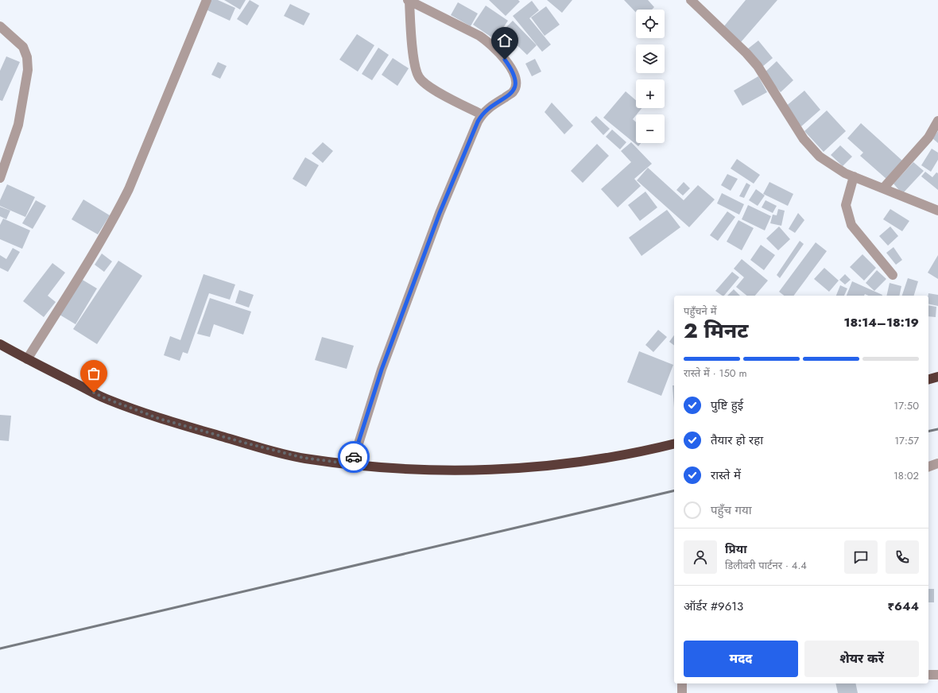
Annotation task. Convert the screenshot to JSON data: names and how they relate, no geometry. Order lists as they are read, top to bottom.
{
  "page": {
    "map_buttons": ["+", "−"],
    "heading": ["2 मिनट", "पहुँचने में", "18:14–18:19"],
    "panel": [
      "प्रिया",
      "डिलीवरी पार्टनर · 4.4",
      "ऑर्डर #9613",
      "₹644"
    ],
    "bar": "रास्ते में · 150 m",
    "list": [
      ["पुष्टि हुई", "17:50"],
      ["तैयार हो रहा", "17:57"],
      ["रास्ते में", "18:02"],
      "पहुँच गया"
    ],
    "buttons": ["मदद", "शेयर करें"]
  }
}
